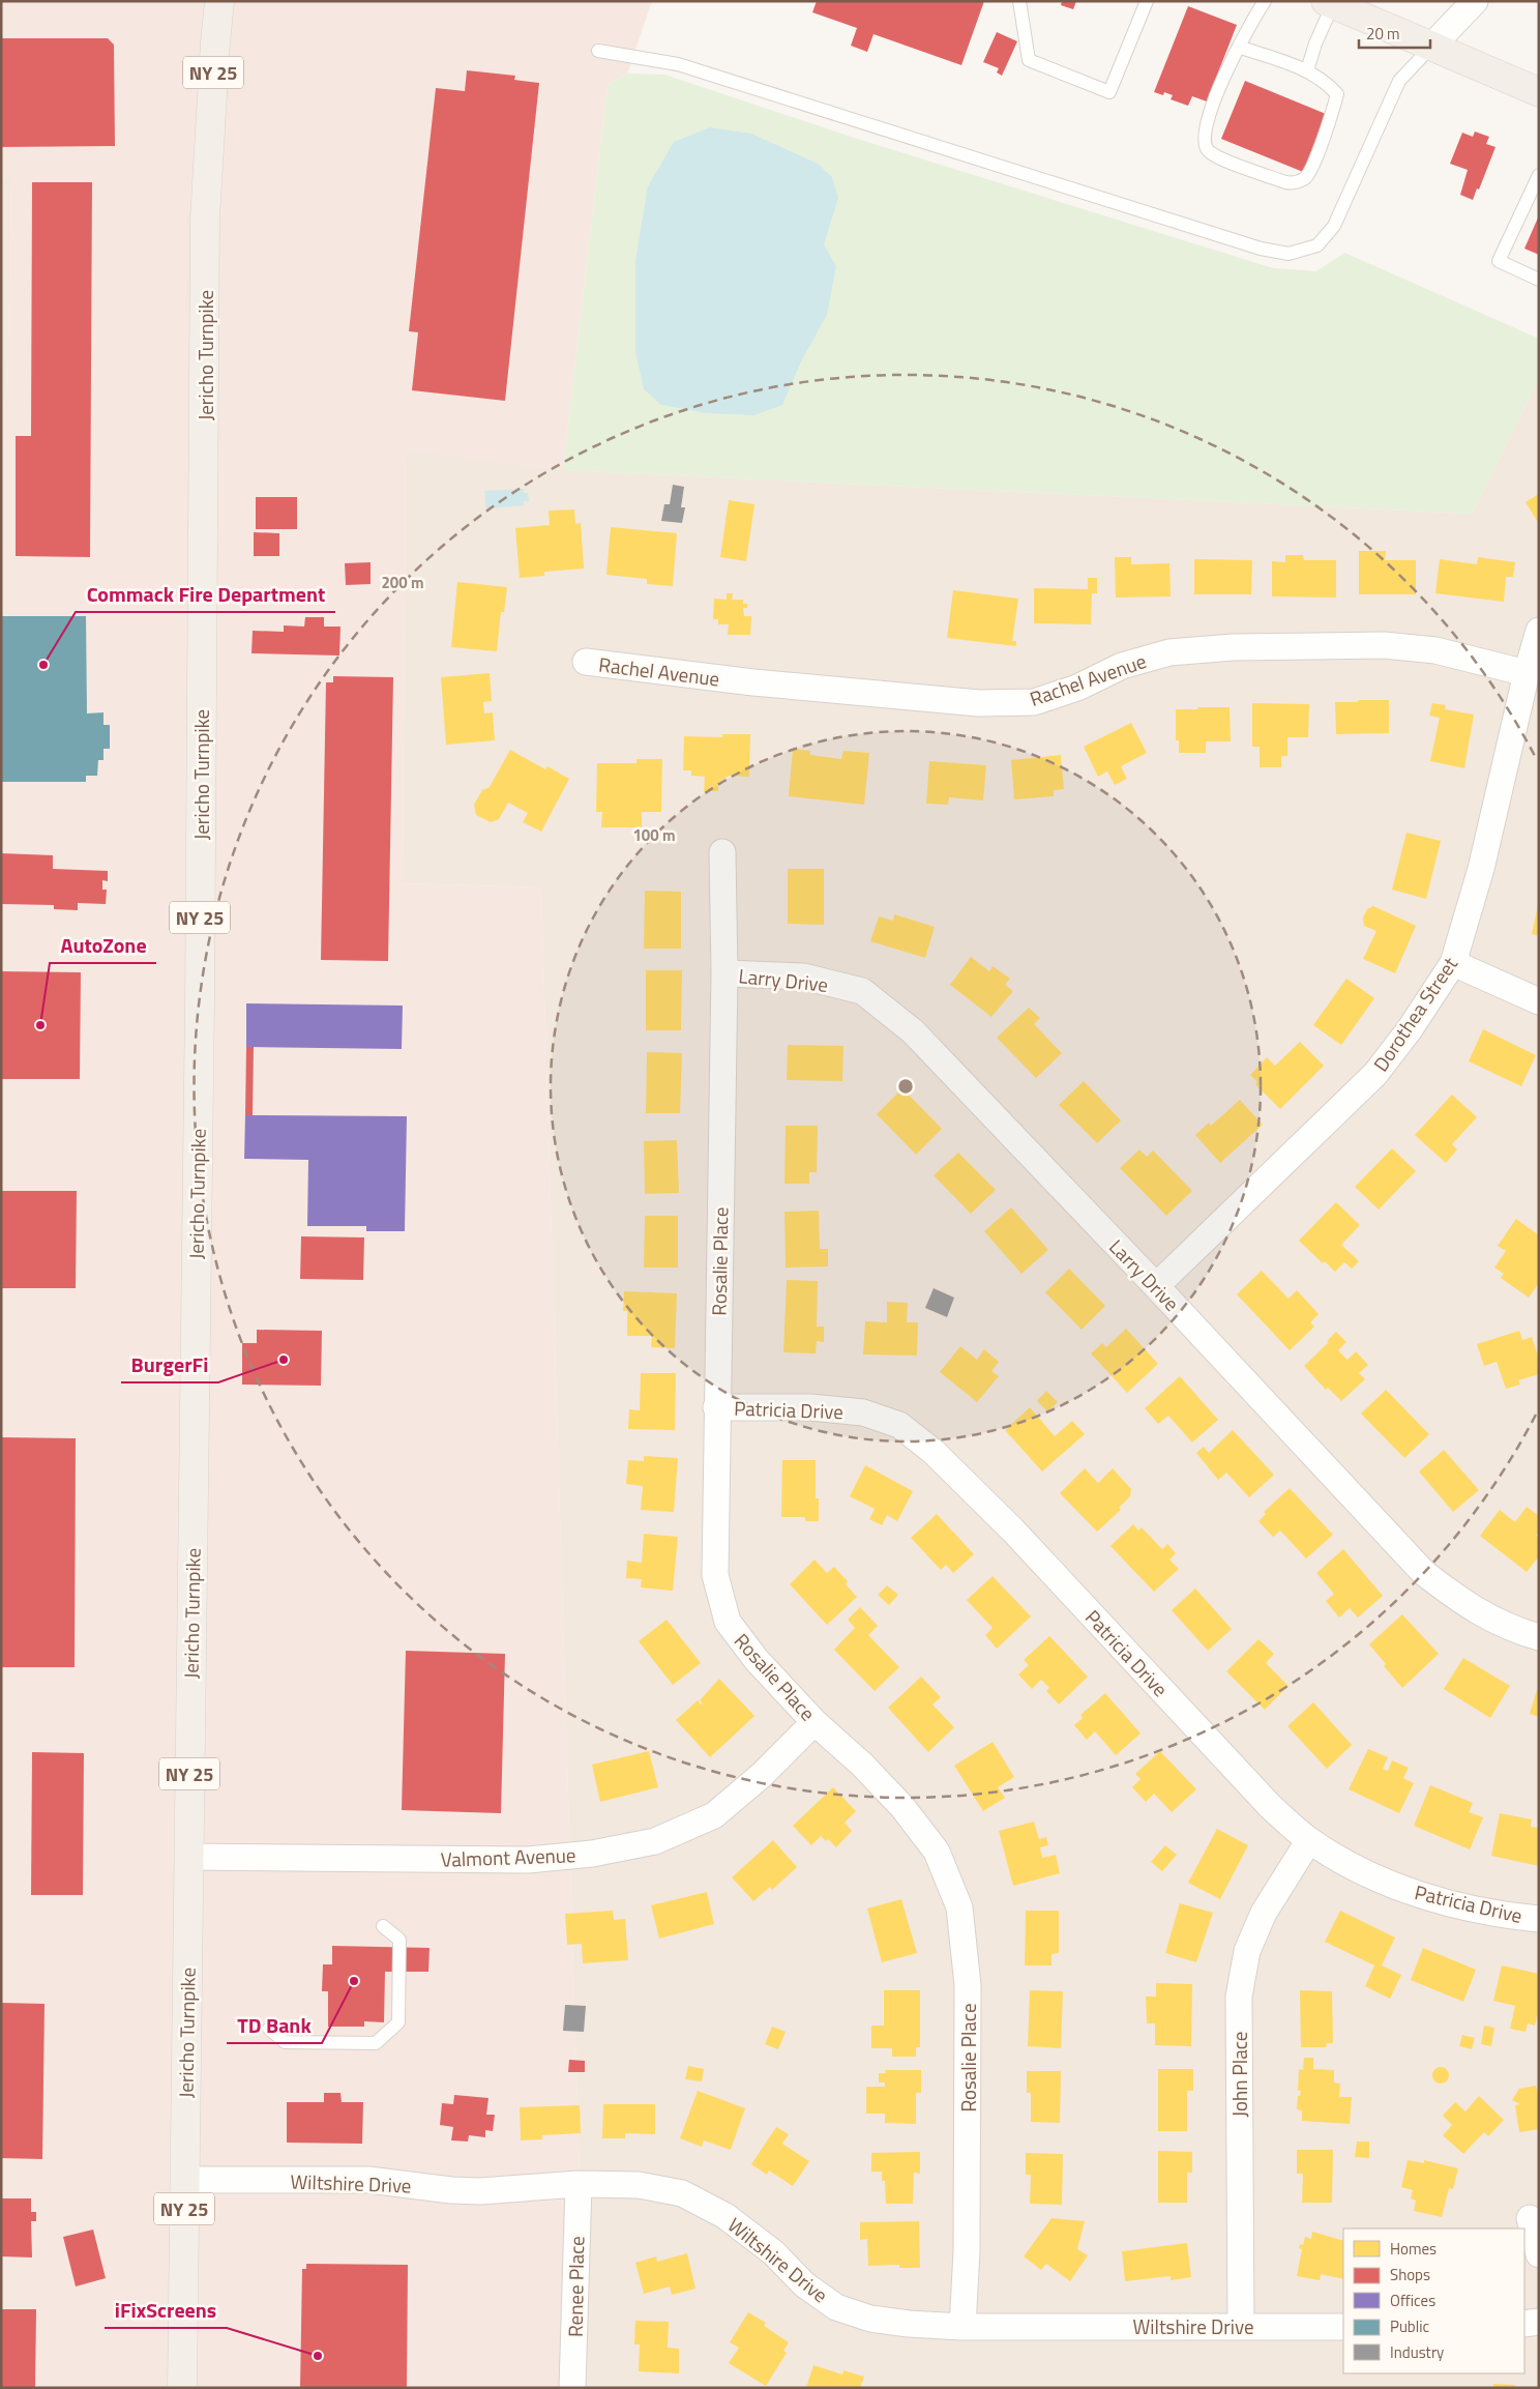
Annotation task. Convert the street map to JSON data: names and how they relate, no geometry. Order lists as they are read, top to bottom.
{
  "streets": {
    "main road": ["NY 25", "Jericho Turnpike"],
    "street": [
      "Rachel Avenue",
      "Larry Drive",
      "Dorothea Street",
      "Rosalie Place",
      "Patricia Drive",
      "Valmont Avenue",
      "John Place",
      "Wiltshire Drive",
      "Renee Place"
    ]
  },
  "crossings": [
    ["Jericho Turnpike", "Valmont Avenue"],
    ["Jericho Turnpike", "Wiltshire Drive"],
    ["Rachel Avenue", "Dorothea Street"],
    ["Larry Drive", "Dorothea Street"],
    ["Larry Drive", "Rosalie Place"],
    ["Rosalie Place", "Patricia Drive"],
    ["Rosalie Place", "Valmont Avenue"],
    ["Rosalie Place", "Wiltshire Drive"],
    ["Patricia Drive", "John Place"],
    ["John Place", "Wiltshire Drive"],
    ["Wiltshire Drive", "Renee Place"]
  ],
  "places": [
    "Commack Fire Department",
    "AutoZone",
    "BurgerFi",
    "TD Bank",
    "iFixScreens"
  ],
  "legend": [
    "Homes",
    "Shops",
    "Offices",
    "Public",
    "Industry"
  ],
  "scale_bar": "20 m",
  "rings": ["200 m", "100 m"]
}
